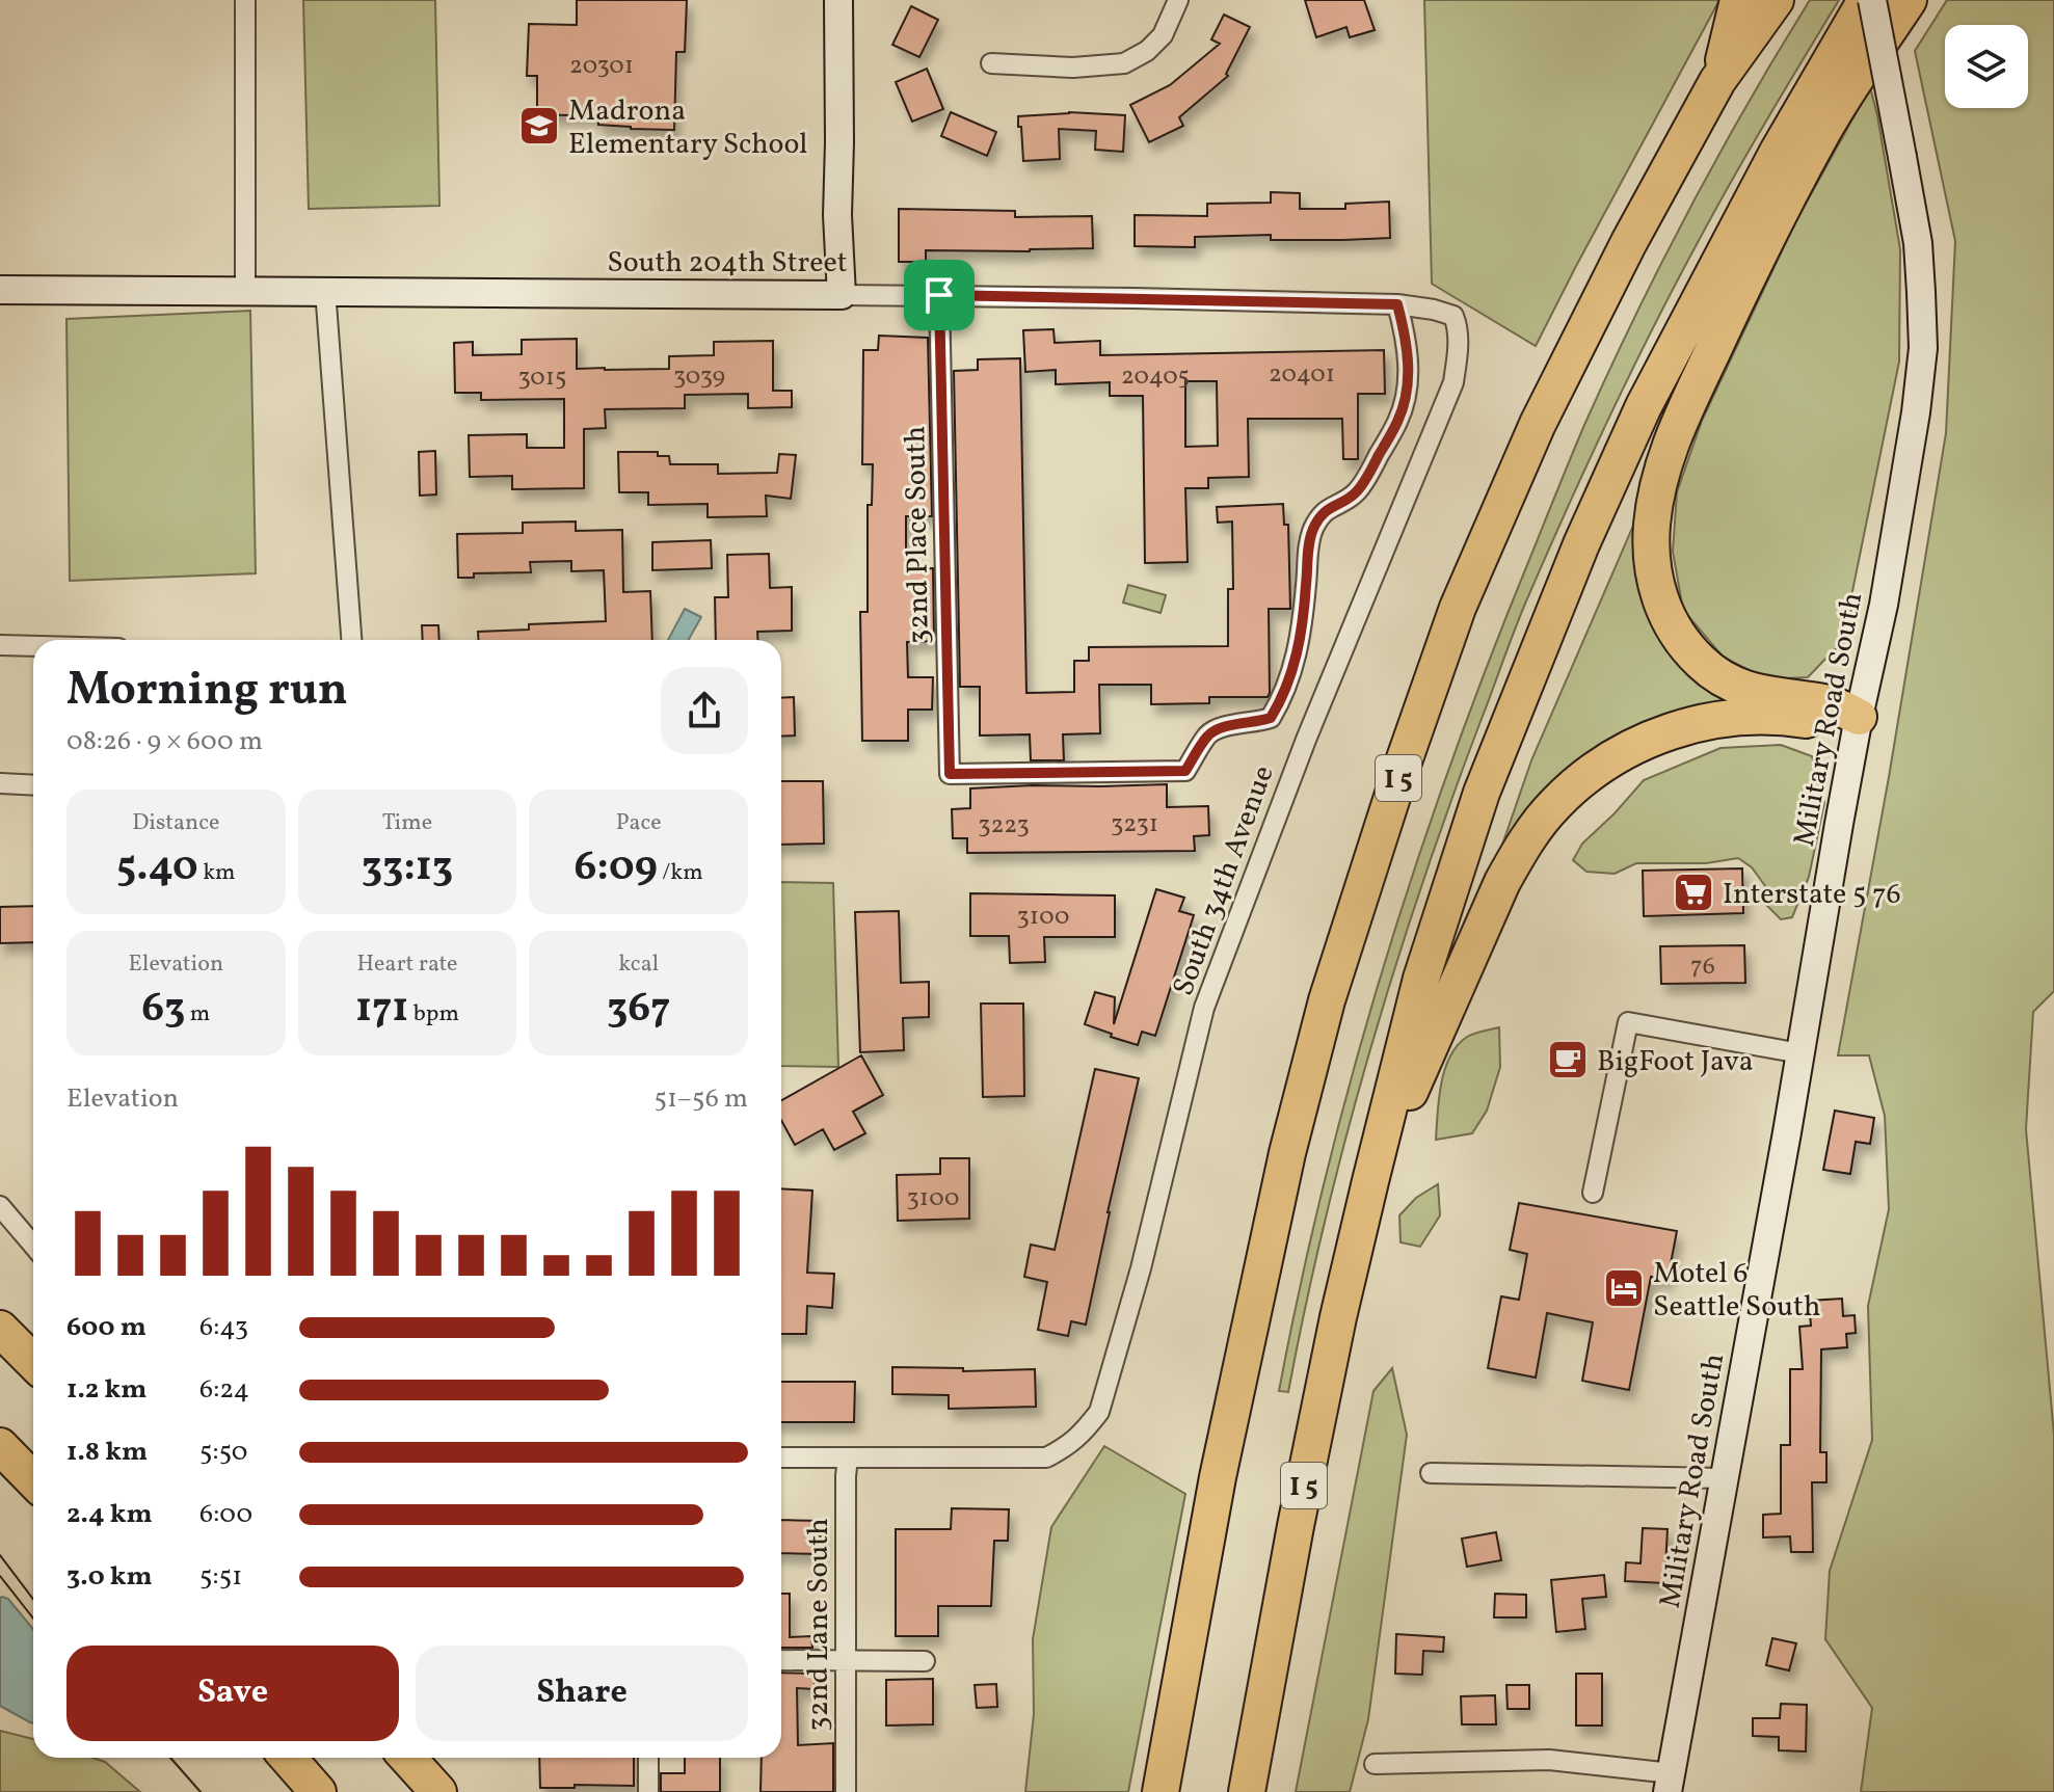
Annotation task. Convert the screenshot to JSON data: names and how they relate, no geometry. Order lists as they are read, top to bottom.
{
  "streets": {
    "highway": ["I 5"],
    "main road": ["South 204th Street", "Military Road South"],
    "street": ["32nd Place South", "South 34th Avenue", "32nd Lane South"]
  },
  "crossings": [
    ["South 204th Street", "32nd Place South"],
    ["South 204th Street", "South 34th Avenue"],
    ["South 34th Avenue", "32nd Lane South"]
  ],
  "places": {
    "school or university": ["Madrona Elementary School"],
    "supermarket": ["Interstate 5 76"],
    "cafe": ["BigFoot Java"],
    "hotel": ["Motel 6 Seattle South"]
  },
  "house_numbers": [
    "20301",
    "20401",
    "3039",
    "20405",
    "3015",
    "3231",
    "3223",
    "3100",
    "76",
    "3100"
  ],
  "page": {
    "heading": ["Morning run", "08:26 · 9 × 600 m"],
    "stats": [
      ["Distance", "5.40 km"],
      ["Time", "33:13"],
      ["Pace", "6:09 /km"],
      ["Elevation", "63 m"],
      ["Heart rate", "171 bpm"],
      ["kcal", "367"]
    ],
    "chart": ["Elevation", "51–56 m"],
    "list": [
      {
        "name": "600 m",
        "note": "6:43"
      },
      {
        "name": "1.2 km",
        "note": "6:24"
      },
      {
        "name": "1.8 km",
        "note": "5:50"
      },
      {
        "name": "2.4 km",
        "note": "6:00"
      },
      {
        "name": "3.0 km",
        "note": "5:51"
      }
    ],
    "buttons": ["Save", "Share"]
  }
}
